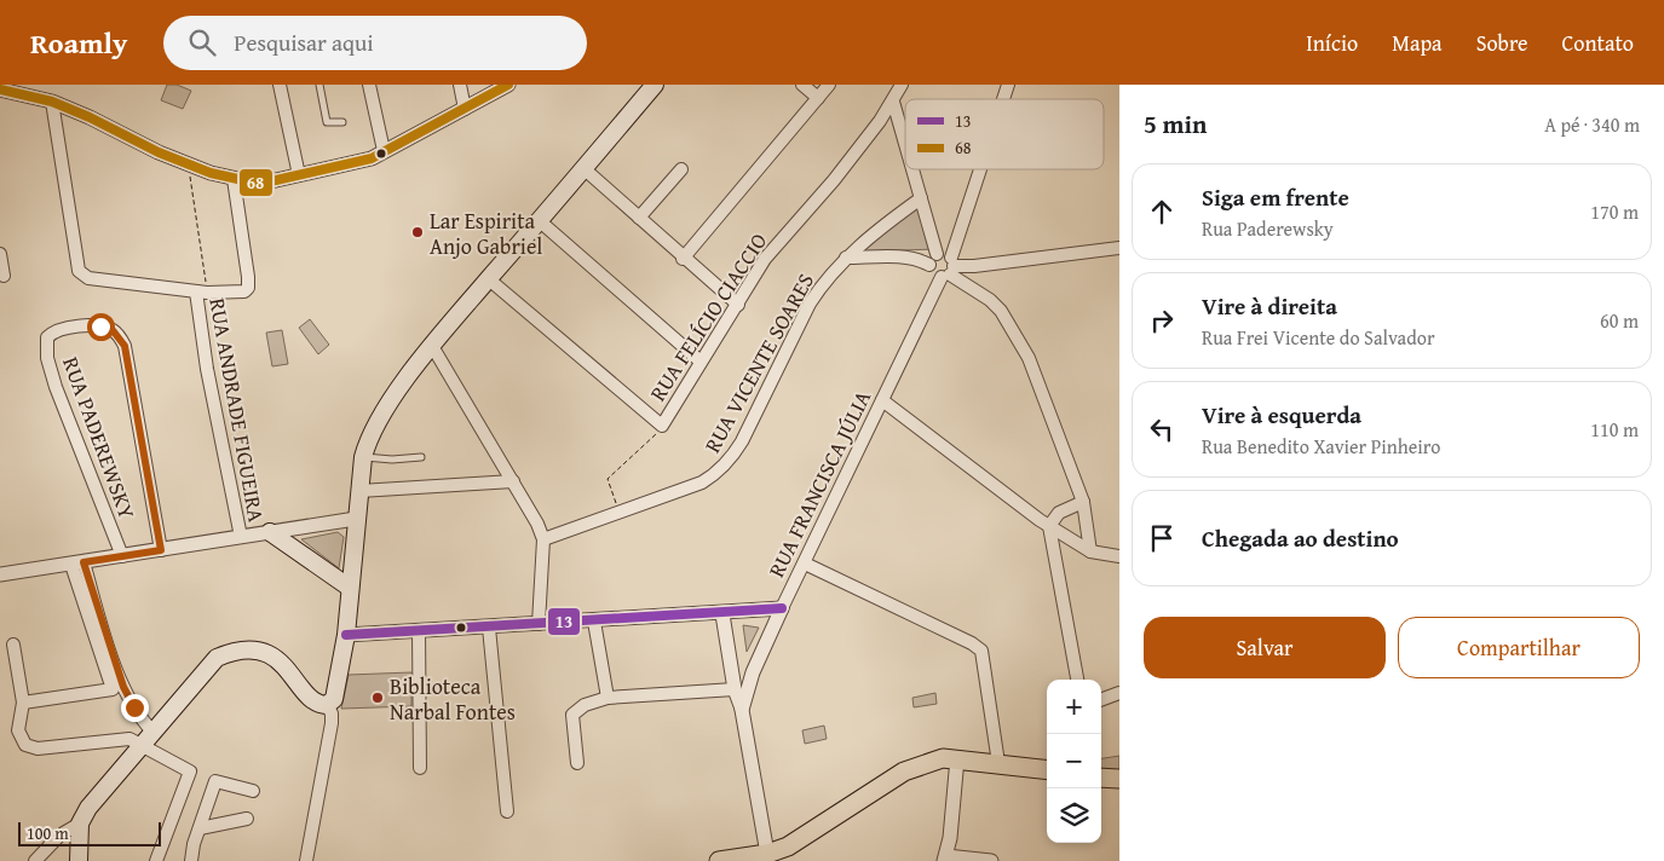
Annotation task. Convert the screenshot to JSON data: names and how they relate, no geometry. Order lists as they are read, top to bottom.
{
  "streets": {
    "street": [
      "RUA FELÍCIO CIACCIO",
      "RUA VICENTE SOARES",
      "RUA ANDRADE FIGUEIRA",
      "RUA PADEREWSKY",
      "RUA FRANCISCA JÚLIA"
    ]
  },
  "crossings": [
    ["RUA FELÍCIO CIACCIO", "RUA VICENTE SOARES"]
  ],
  "places": ["Lar Espirita Anjo Gabriel", "Biblioteca Narbal Fontes"],
  "lines": ["transit line 68", "transit line 13"],
  "legend": ["13", "68"],
  "scale_bar": "100 m",
  "page": {
    "header": "Roamly",
    "search": "Pesquisar aqui",
    "nav": [
      "Início",
      "Mapa",
      "Sobre",
      "Contato"
    ],
    "heading": ["5 min", "A pé · 340 m"],
    "list": [
      ["Siga em frente", "Rua Paderewsky", "170 m"],
      ["Vire à direita", "Rua Frei Vicente do Salvador", "60 m"],
      ["Vire à esquerda", "Rua Benedito Xavier Pinheiro", "110 m"],
      "Chegada ao destino"
    ],
    "buttons": ["Salvar", "Compartilhar"],
    "map_buttons": ["+", "−"],
    "scale": "100 m"
  }
}
